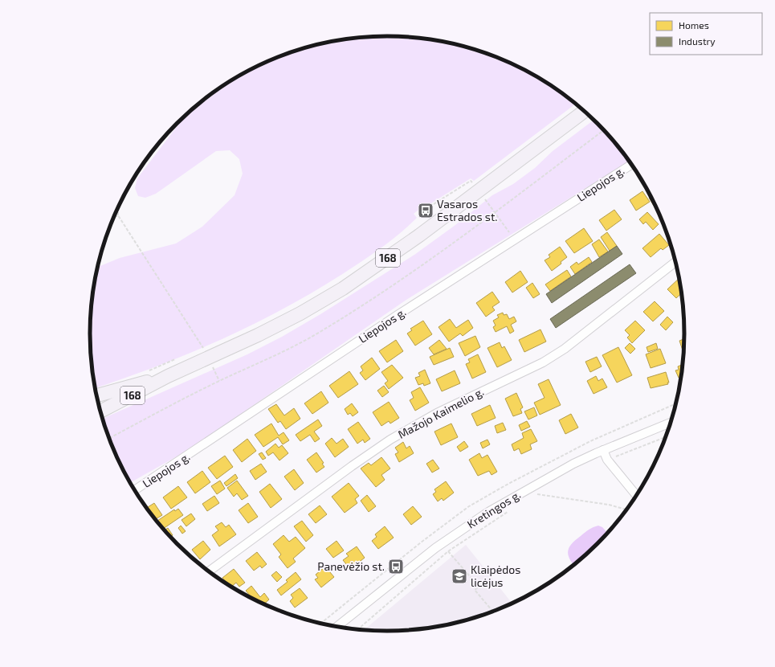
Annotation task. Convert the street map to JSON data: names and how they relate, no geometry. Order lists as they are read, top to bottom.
{
  "streets": {
    "main road": ["168"],
    "street": ["Liepojos g.", "Mažojo Kaimelio g.", "Kretingos g."]
  },
  "places": {
    "bus stop": ["Vasaros Estrados st.", "Panevėžio st."],
    "school or university": ["Klaipėdos licėjus"]
  },
  "legend": ["Homes", "Industry"]
}
